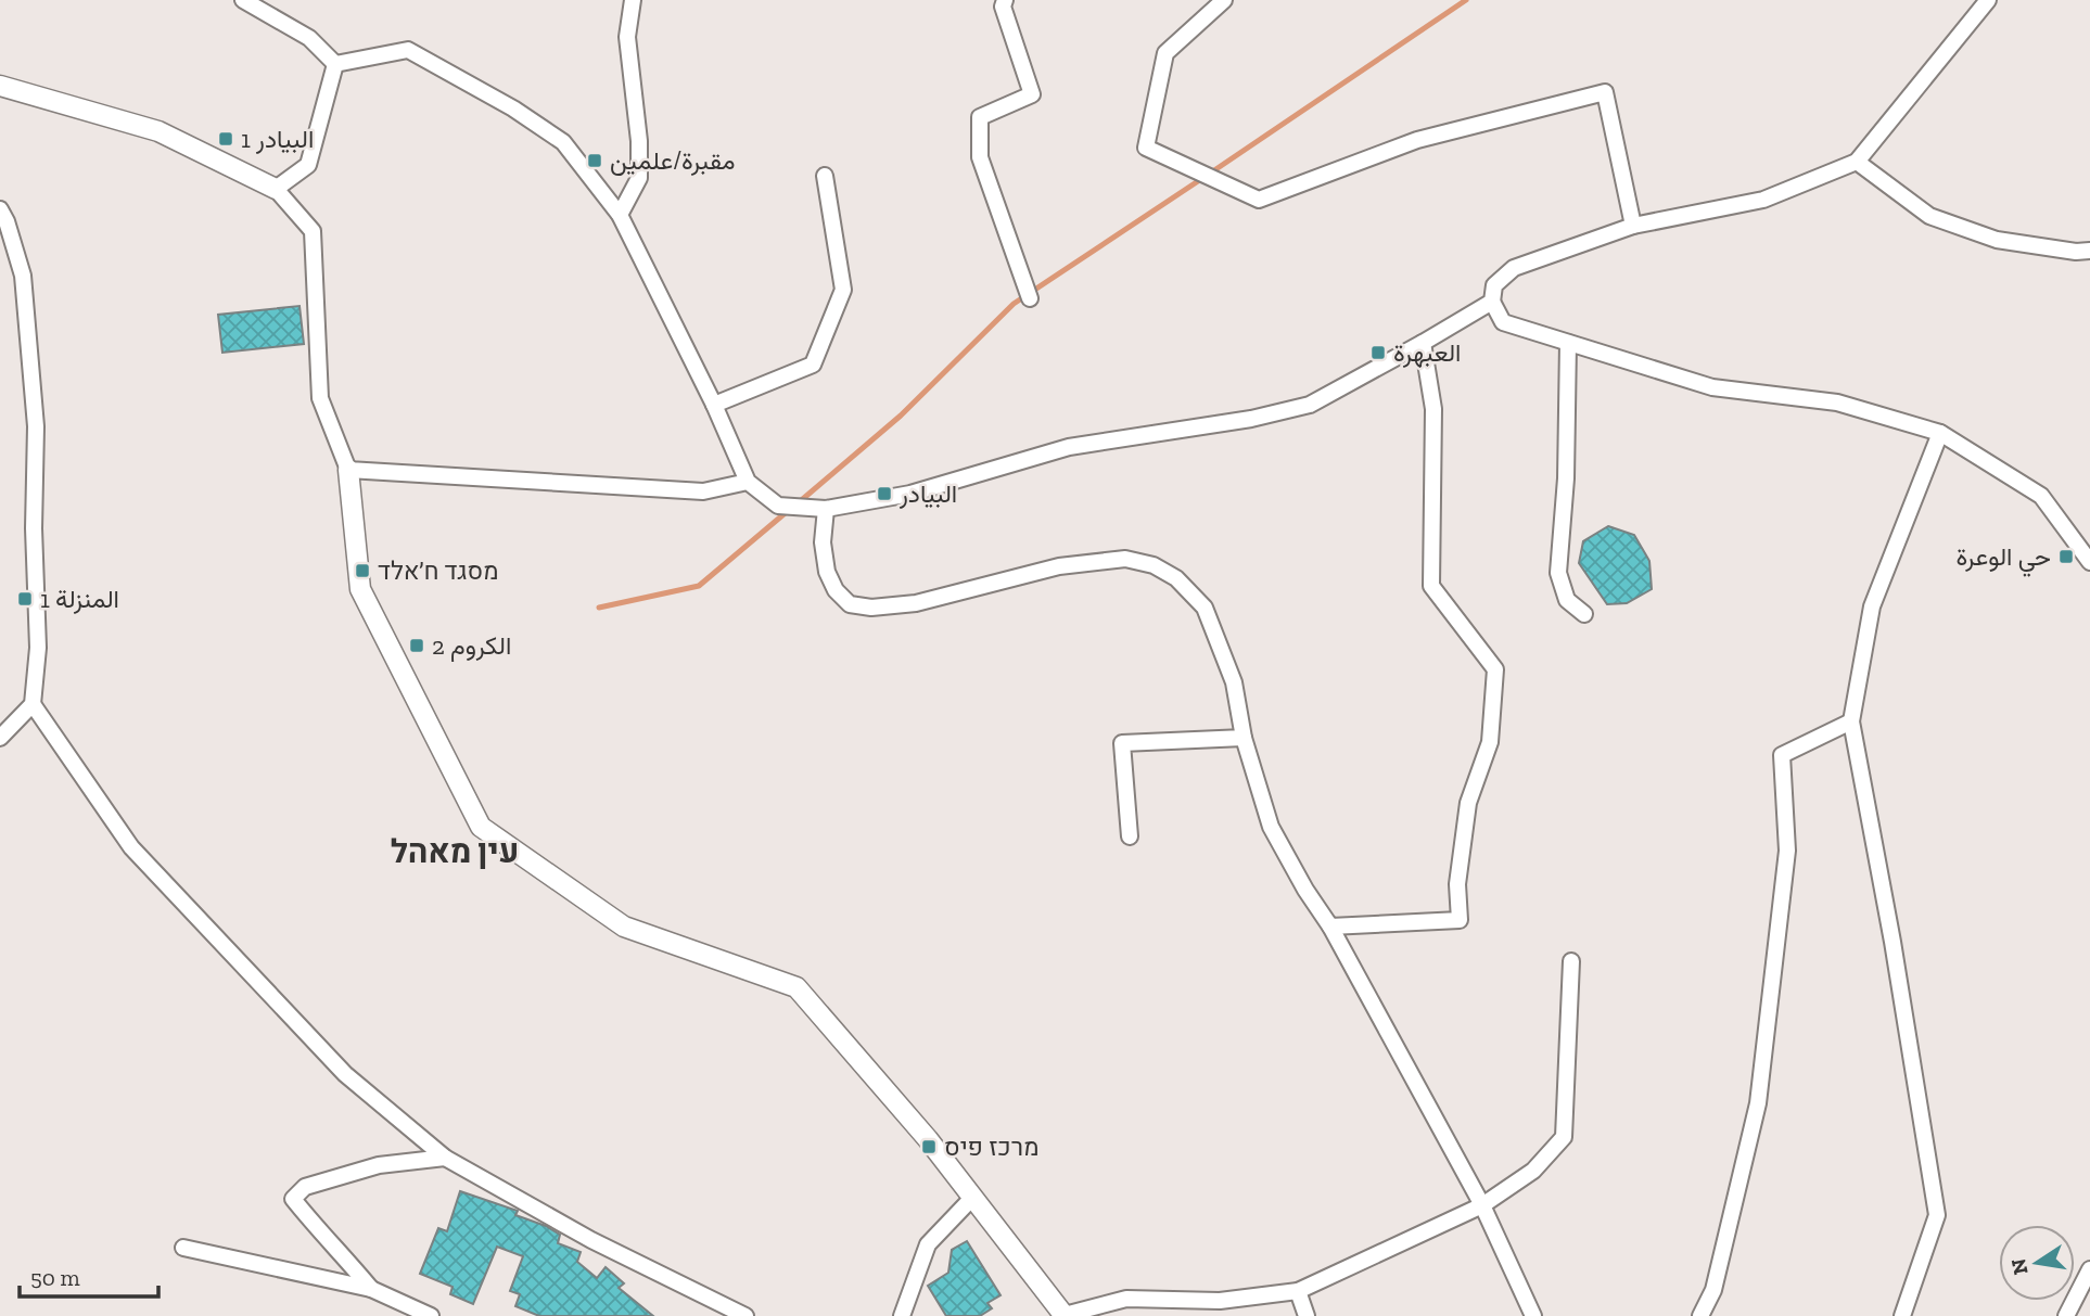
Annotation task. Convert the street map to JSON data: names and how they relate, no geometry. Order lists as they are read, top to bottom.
{
  "districts": ["עין מאהל"],
  "places": {
    "transit": [
      "البيادر 1",
      "مقبرة/علمين",
      "العبهرة",
      "البيادر",
      "حي الوعرة",
      "מסגד ח׳אלד",
      "المنزلة 1",
      "الكروم 2",
      "מרכז פיס"
    ]
  },
  "scale_bar": "50 m",
  "north": "left"
}
